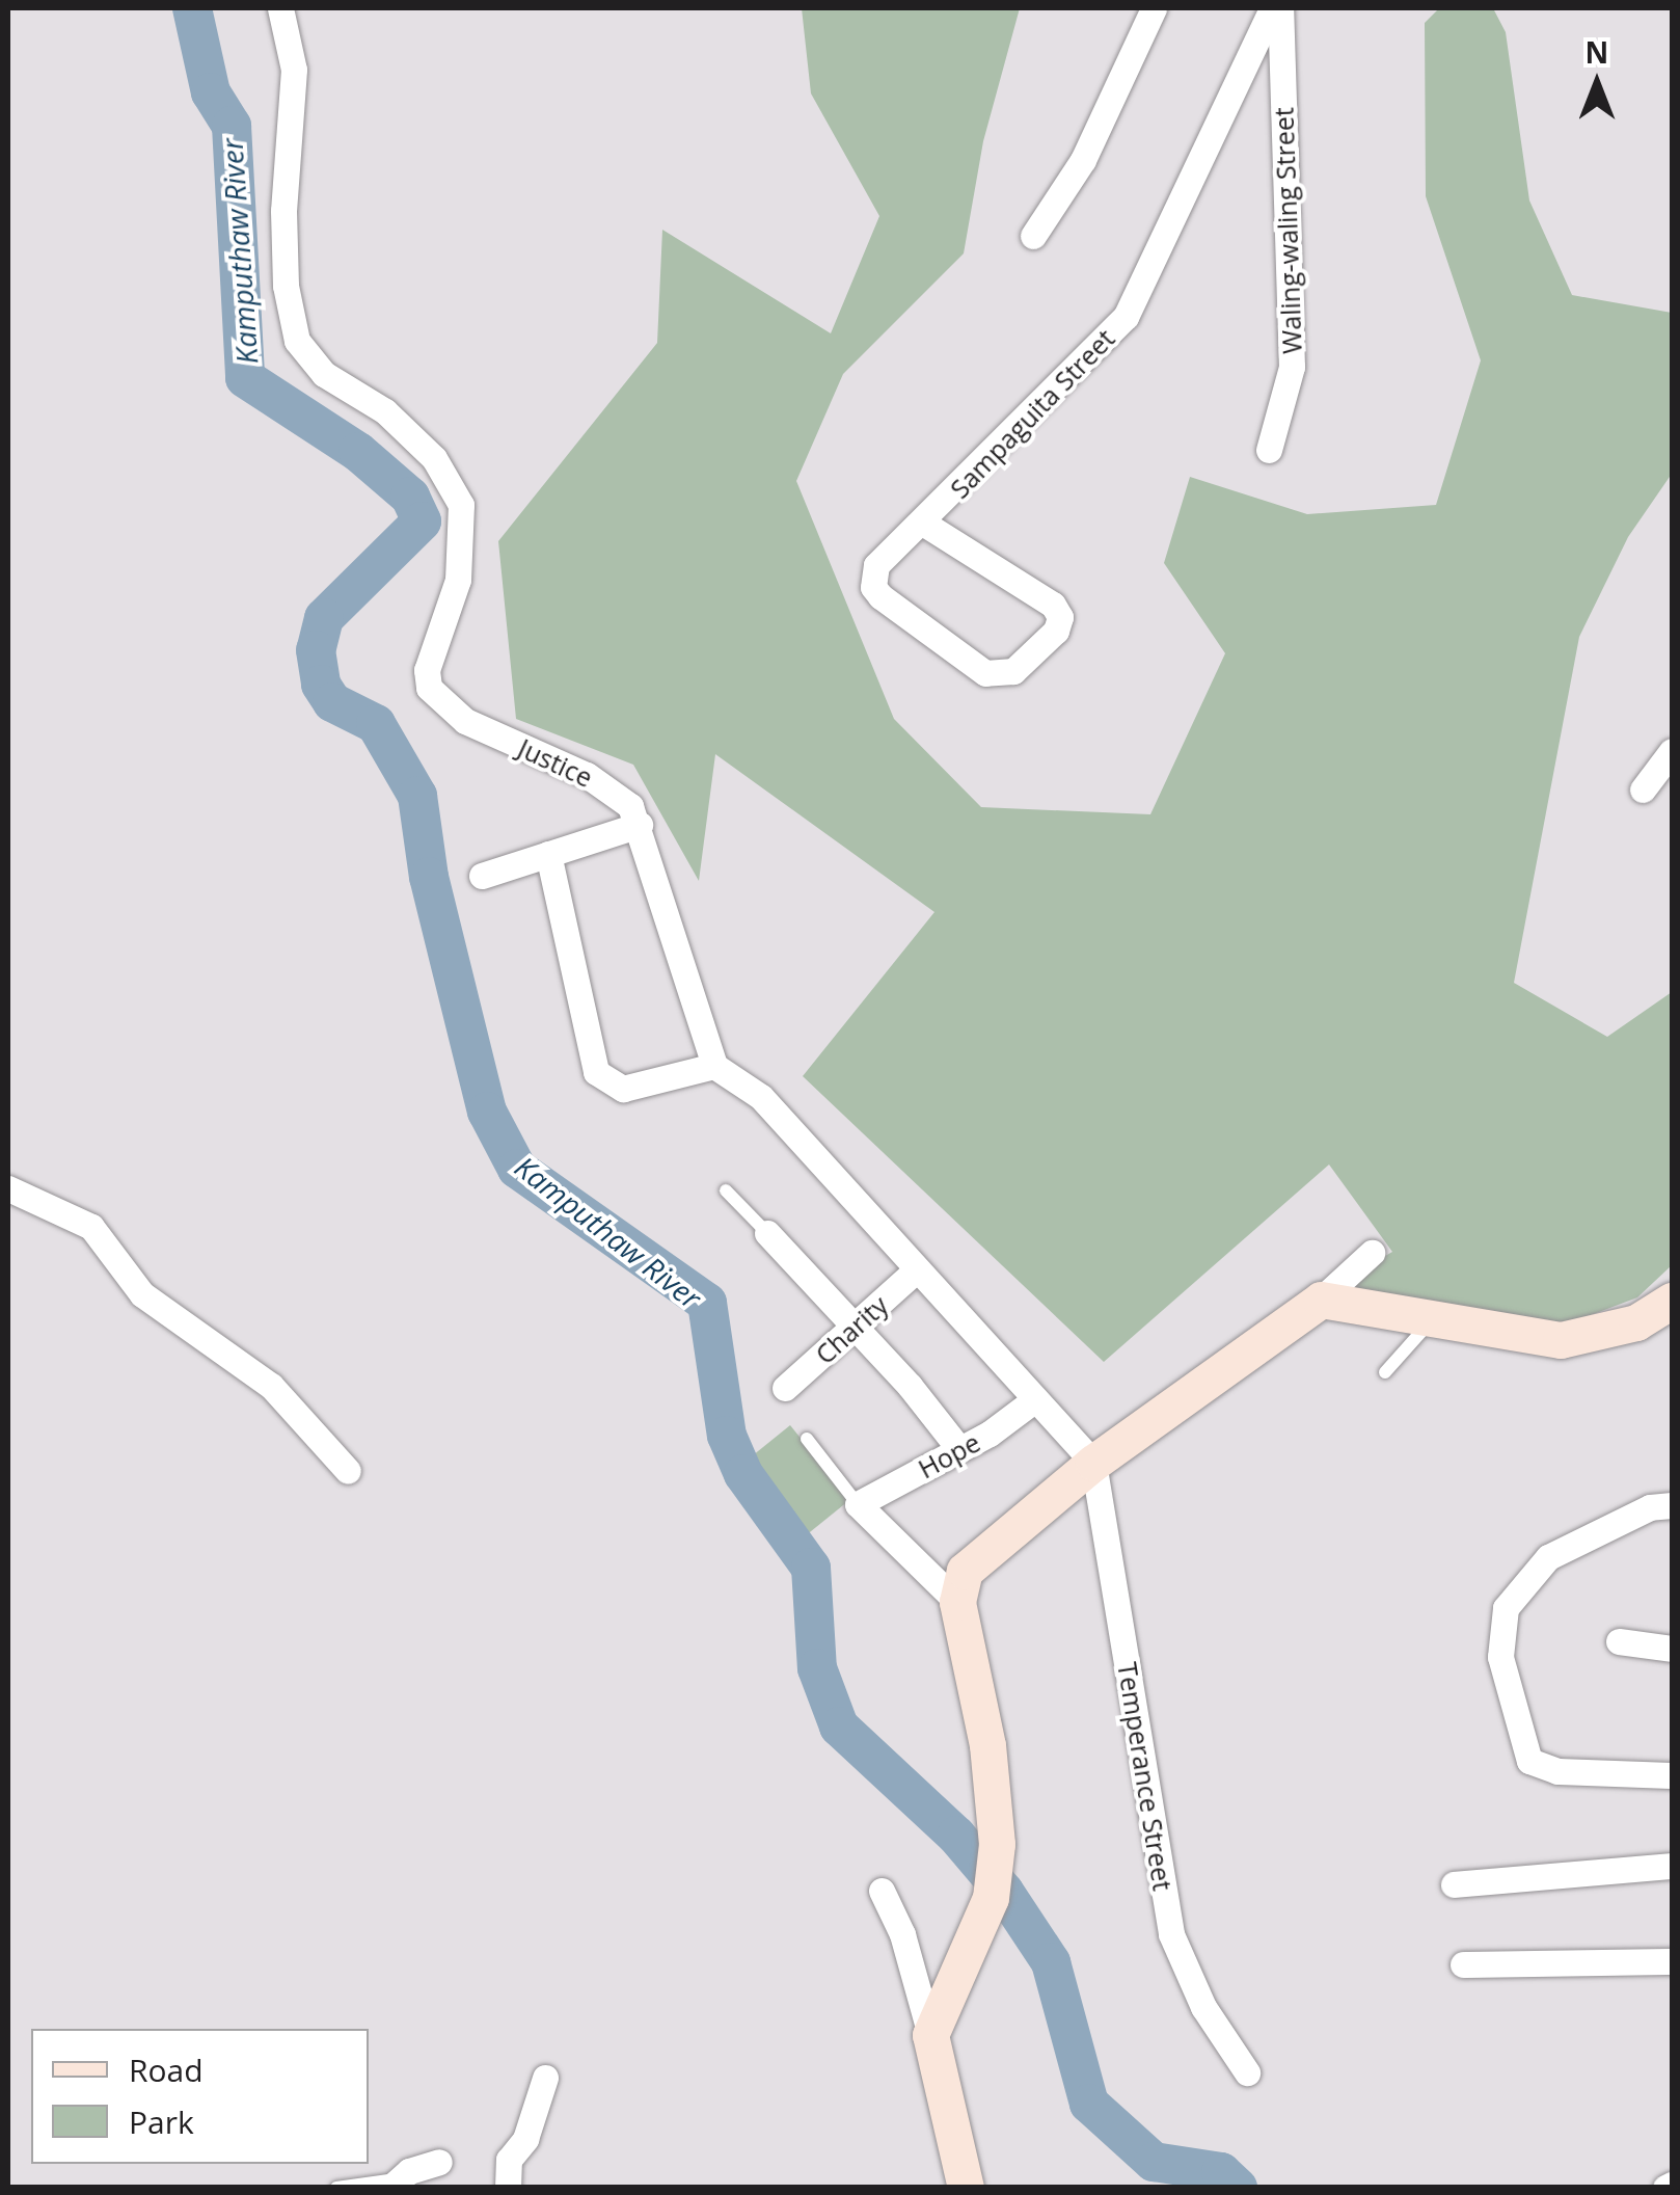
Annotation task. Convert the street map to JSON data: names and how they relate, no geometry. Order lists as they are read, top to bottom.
{
  "streets": {
    "street": [
      "Waling-waling Street",
      "Sampaguita Street",
      "Justice",
      "Charity",
      "Hope",
      "Temperance Street"
    ]
  },
  "crossings": [
    ["Waling-waling Street", "Sampaguita Street"]
  ],
  "water": ["Kamputhaw River"],
  "legend": ["Road", "Park"],
  "north": "top"
}
